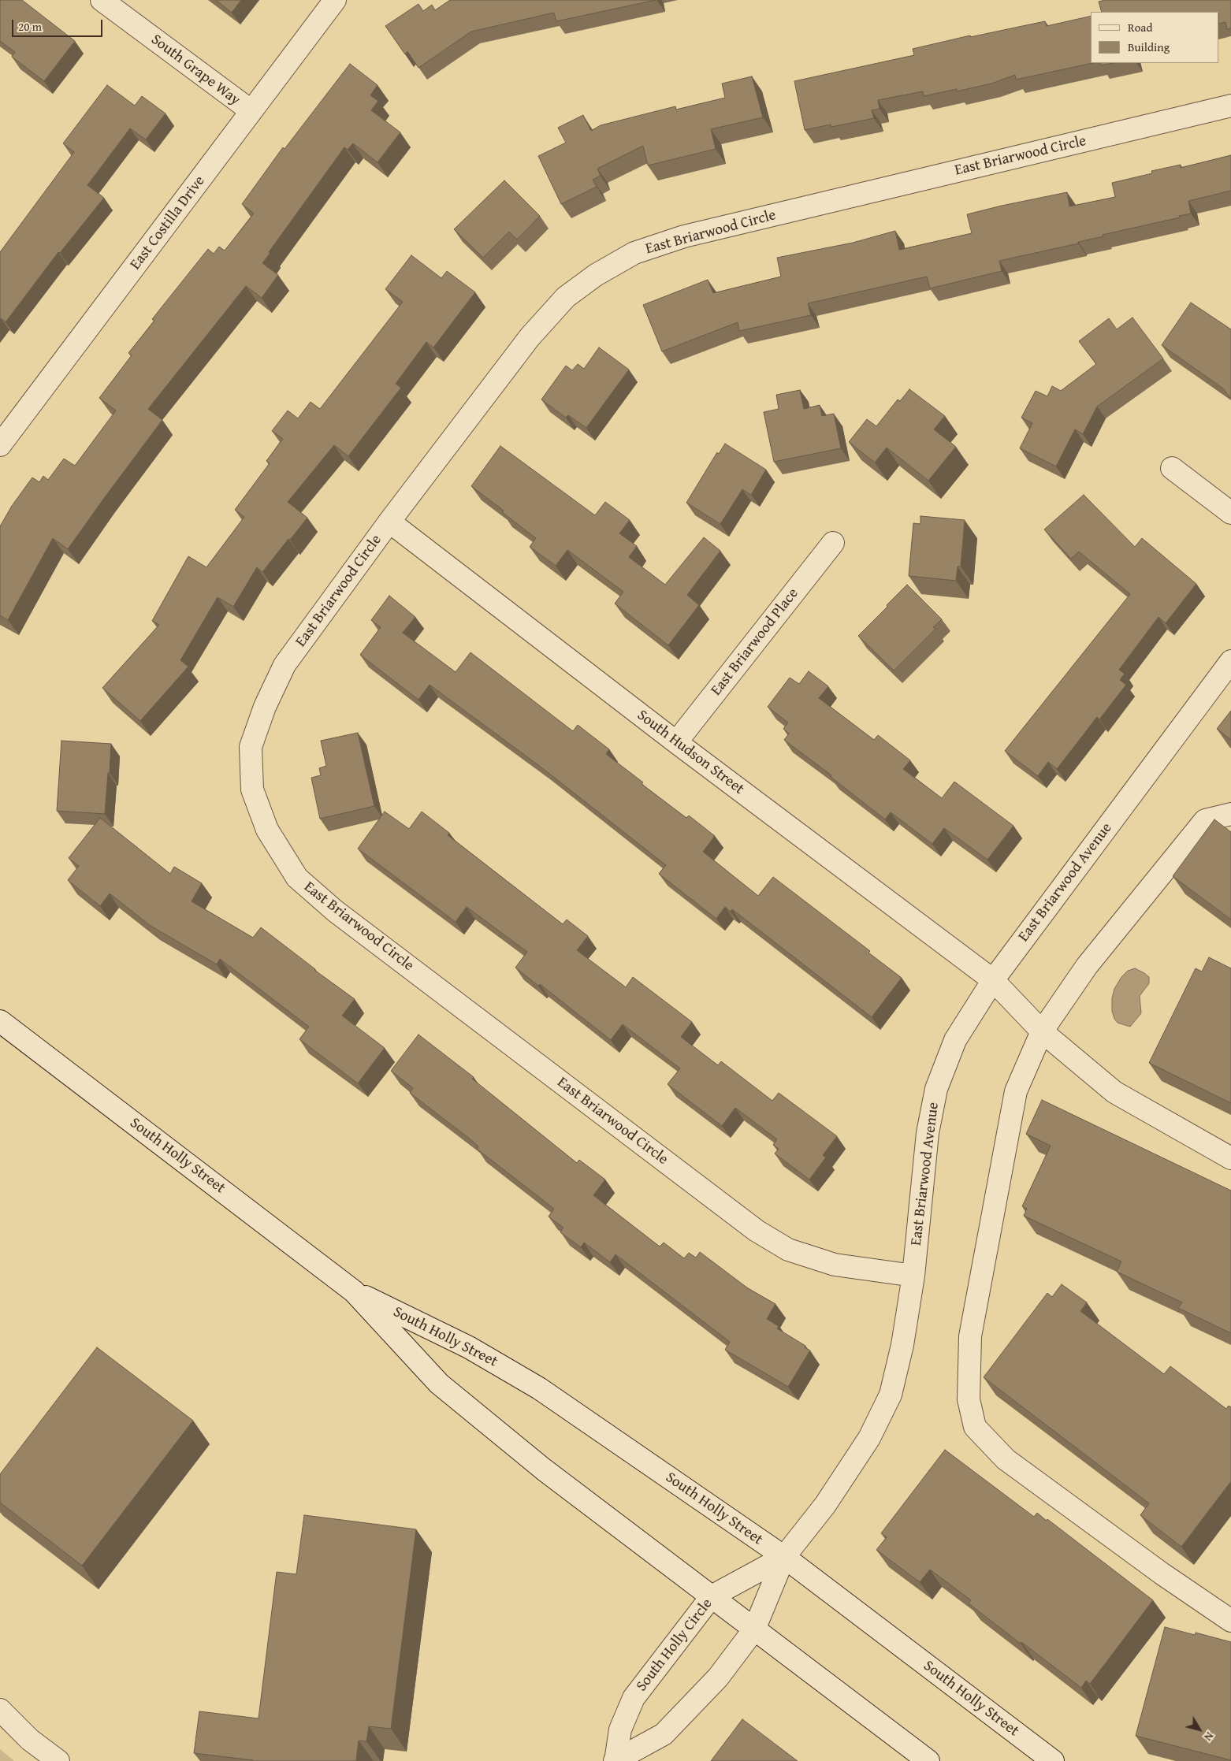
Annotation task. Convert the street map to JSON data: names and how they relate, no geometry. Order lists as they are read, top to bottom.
{
  "streets": {
    "street": [
      "South Grape Way",
      "East Briarwood Circle",
      "East Costilla Drive",
      "East Briarwood Place",
      "South Hudson Street",
      "East Briarwood Avenue",
      "South Holly Street",
      "South Holly Circle"
    ]
  },
  "crossings": [
    ["South Grape Way", "East Costilla Drive"],
    ["East Briarwood Circle", "South Hudson Street"],
    ["East Briarwood Circle", "East Briarwood Avenue"],
    ["East Briarwood Place", "South Hudson Street"],
    ["South Hudson Street", "East Briarwood Avenue"],
    ["East Briarwood Avenue", "South Holly Street"],
    ["East Briarwood Avenue", "South Holly Circle"],
    ["South Holly Street", "South Holly Circle"]
  ],
  "legend": ["Road", "Building"],
  "scale_bar": "20 m",
  "north": "bottom right"
}
